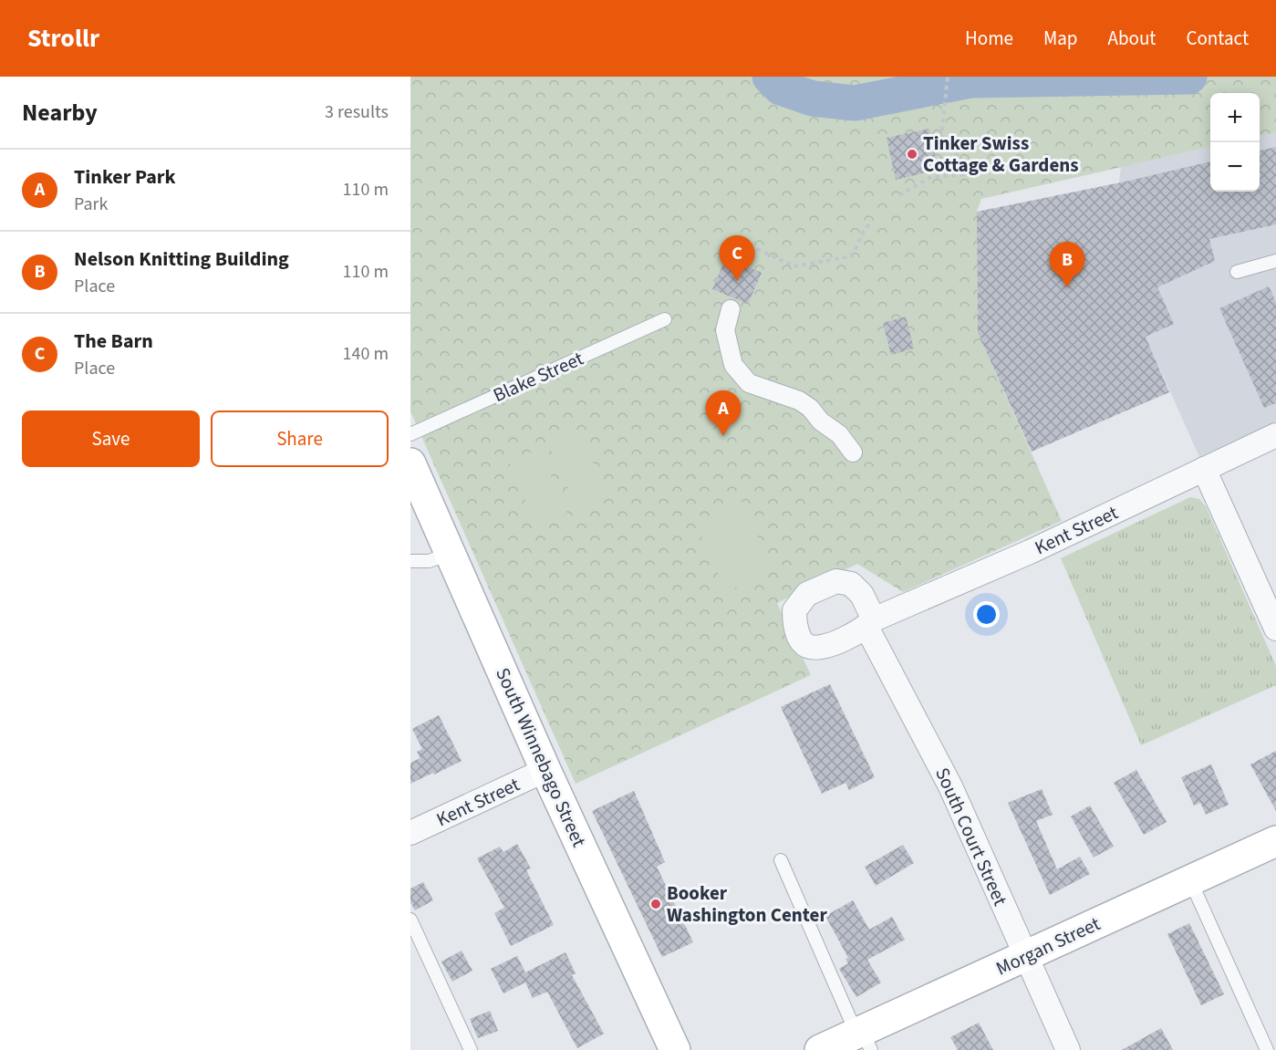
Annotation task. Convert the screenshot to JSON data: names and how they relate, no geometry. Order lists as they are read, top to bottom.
{
  "streets": {
    "main road": ["South Winnebago Street", "Morgan Street"],
    "street": ["Kent Street", "South Court Street"],
    "lane": ["Blake Street"]
  },
  "crossings": [
    ["Kent Street", "South Winnebago Street"],
    ["Kent Street", "South Court Street"],
    ["South Court Street", "Morgan Street"]
  ],
  "places": ["Tinker Swiss Cottage & Gardens", "Booker Washington Center"],
  "page": {
    "header": "Strollr",
    "nav": [
      "Home",
      "Map",
      "About",
      "Contact"
    ],
    "heading": ["Nearby", "3 results"],
    "map_buttons": ["+", "−"],
    "list": [
      {
        "mark": "A",
        "name": "Tinker Park",
        "note": "Park",
        "value": "110 m"
      },
      {
        "mark": "B",
        "name": "Nelson Knitting Building",
        "note": "Place",
        "value": "110 m"
      },
      {
        "mark": "C",
        "name": "The Barn",
        "note": "Place",
        "value": "140 m"
      }
    ],
    "pins": ["C", "B", "A"],
    "buttons": ["Save", "Share"]
  }
}
